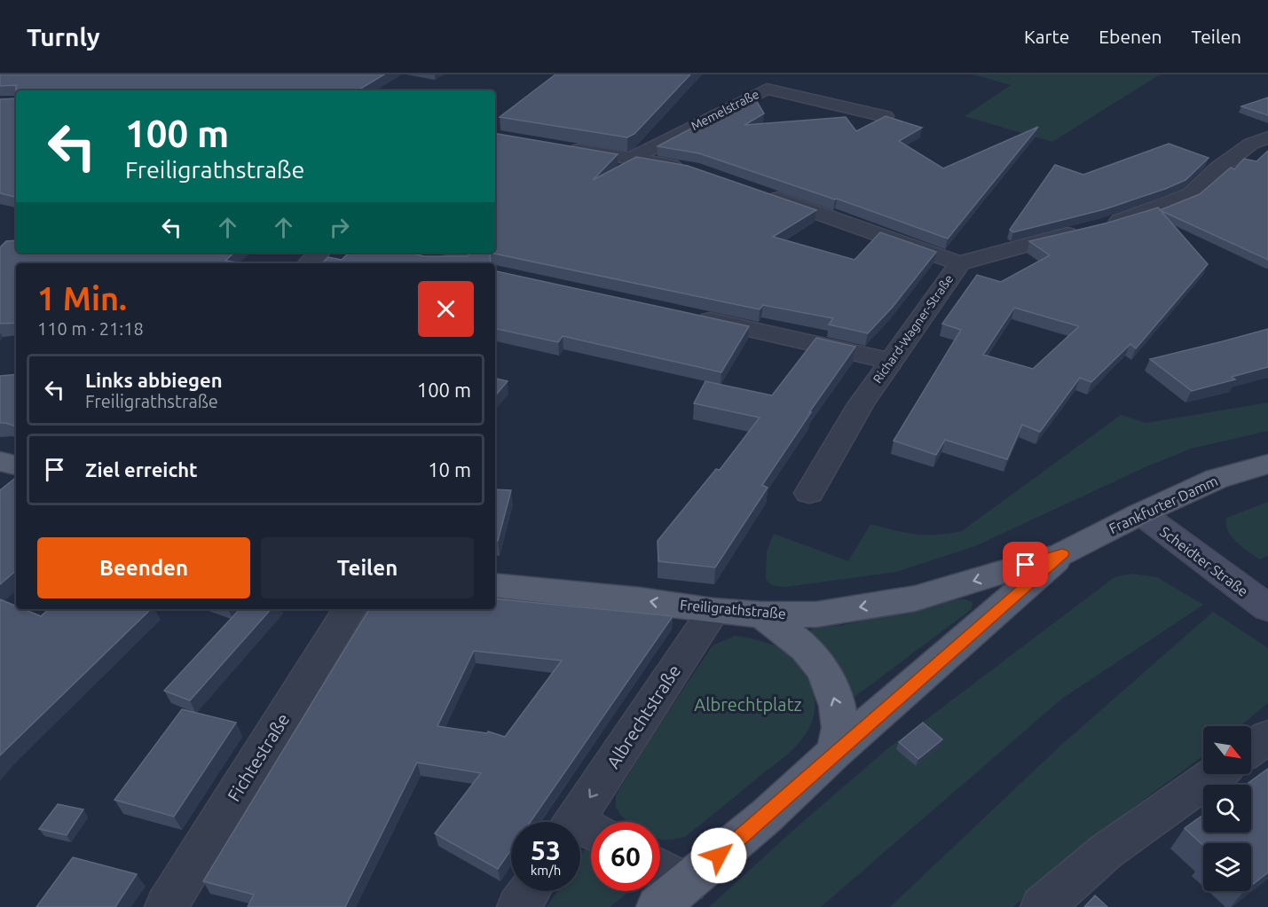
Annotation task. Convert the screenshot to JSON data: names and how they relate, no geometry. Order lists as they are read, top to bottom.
{
  "streets": {
    "main road": ["Frankfurter Damm", "Freiligrathstraße"],
    "street": [
      "Memelstraße",
      "Richard-Wagner-Straße",
      "Scheidter Straße",
      "Albrechtstraße",
      "Fichtestraße"
    ]
  },
  "crossings": [
    ["Frankfurter Damm", "Scheidter Straße"],
    ["Frankfurter Damm", "Freiligrathstraße"],
    ["Freiligrathstraße", "Albrechtstraße"]
  ],
  "one_way": ["Freiligrathstraße", "Albrechtstraße"],
  "parks": ["Albrechtplatz"],
  "north": "bottom right",
  "page": {
    "header": "Turnly",
    "nav": ["Karte", "Ebenen", "Teilen"],
    "turn": ["100 m", "Freiligrathstraße"],
    "heading": ["1 Min.", "110 m · 21:18"],
    "list": [
      {
        "name": "Links abbiegen",
        "note": "Freiligrathstraße",
        "value": "100 m"
      },
      {
        "name": "Ziel erreicht",
        "value": "10 m"
      }
    ],
    "buttons": ["Beenden", "Teilen"],
    "speed": "53 km/h",
    "limit": "60"
  }
}
